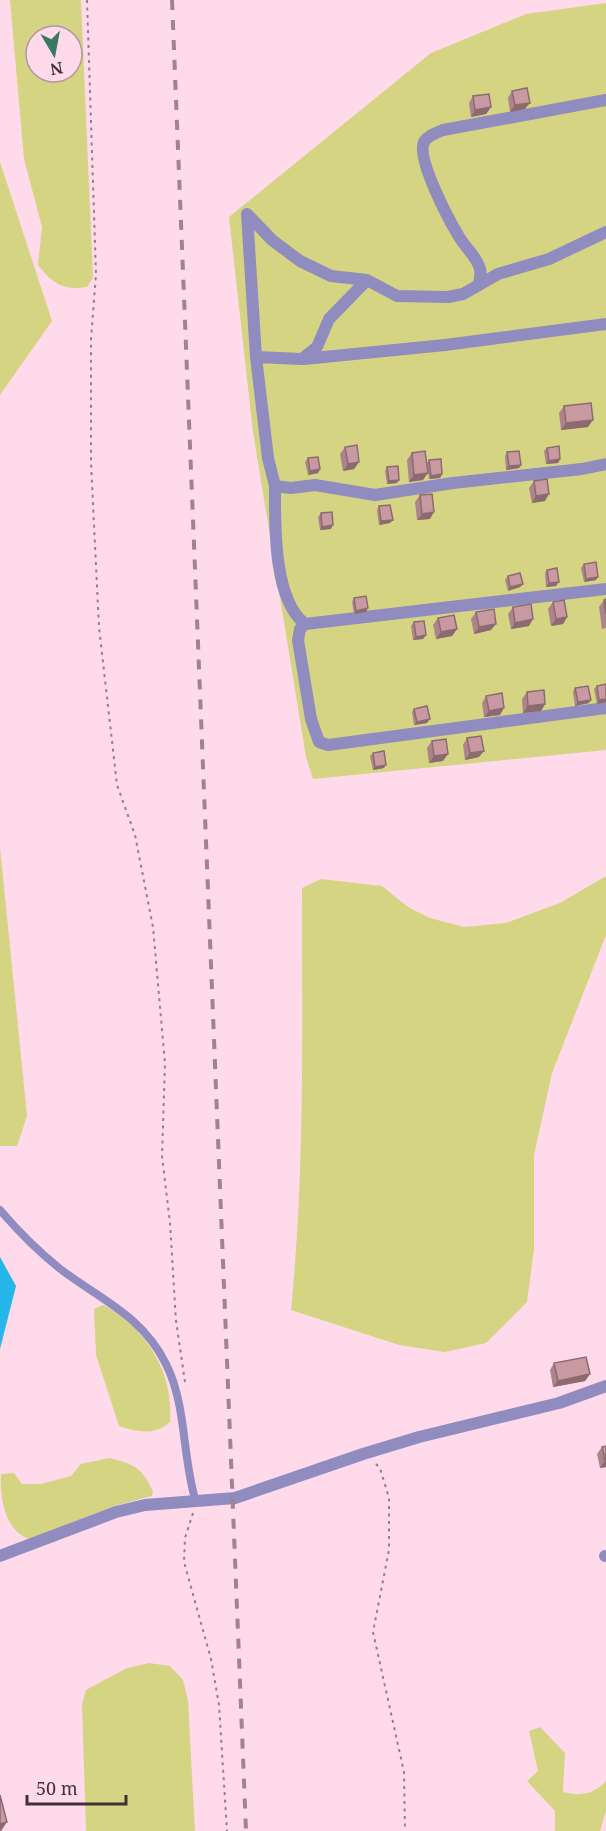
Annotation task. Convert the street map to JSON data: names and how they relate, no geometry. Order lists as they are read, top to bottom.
{
  "scale_bar": "50 m",
  "north": "bottom"
}
